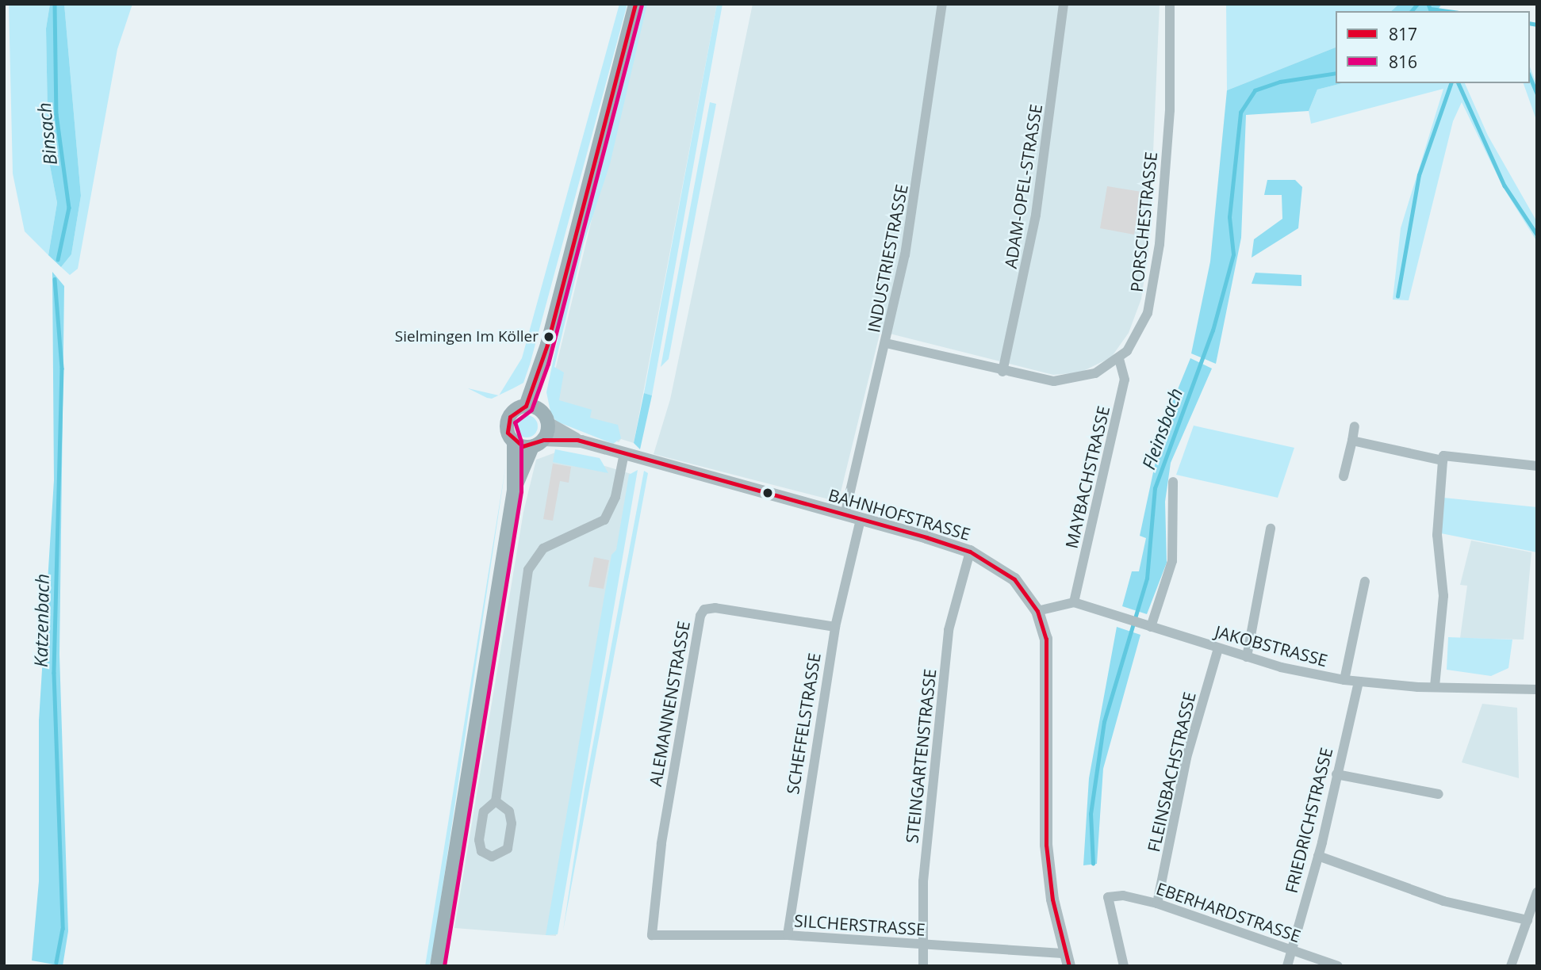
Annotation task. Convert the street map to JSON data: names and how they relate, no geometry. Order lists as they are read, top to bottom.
{
  "streets": {
    "street": [
      "ADAM-OPEL-STRASSE",
      "PORSCHESTRASSE",
      "INDUSTRIESTRASSE",
      "MAYBACHSTRASSE",
      "BAHNHOFSTRASSE",
      "JAKOBSTRASSE",
      "ALEMANNENSTRASSE",
      "SCHEFFELSTRASSE",
      "STEINGARTENSTRASSE",
      "FLEINSBACHSTRASSE",
      "FRIEDRICHSTRASSE",
      "EBERHARDSTRASSE",
      "SILCHERSTRASSE"
    ]
  },
  "crossings": [
    ["ADAM-OPEL-STRASSE", "PORSCHESTRASSE"],
    ["PORSCHESTRASSE", "INDUSTRIESTRASSE"],
    ["PORSCHESTRASSE", "MAYBACHSTRASSE"],
    ["INDUSTRIESTRASSE", "BAHNHOFSTRASSE"],
    ["MAYBACHSTRASSE", "JAKOBSTRASSE"],
    ["BAHNHOFSTRASSE", "SCHEFFELSTRASSE"],
    ["BAHNHOFSTRASSE", "STEINGARTENSTRASSE"],
    ["BAHNHOFSTRASSE", "SILCHERSTRASSE"],
    ["JAKOBSTRASSE", "FLEINSBACHSTRASSE"],
    ["JAKOBSTRASSE", "FRIEDRICHSTRASSE"],
    ["ALEMANNENSTRASSE", "SCHEFFELSTRASSE"],
    ["ALEMANNENSTRASSE", "SILCHERSTRASSE"],
    ["SCHEFFELSTRASSE", "SILCHERSTRASSE"],
    ["STEINGARTENSTRASSE", "SILCHERSTRASSE"],
    ["FLEINSBACHSTRASSE", "EBERHARDSTRASSE"],
    ["FRIEDRICHSTRASSE", "EBERHARDSTRASSE"]
  ],
  "water": ["Binsach", "Fleinsbach", "Katzenbach"],
  "places": ["Sielmingen Im Köller"],
  "lines": ["transit line 817", "transit line 816"],
  "legend": ["817", "816"]
}
